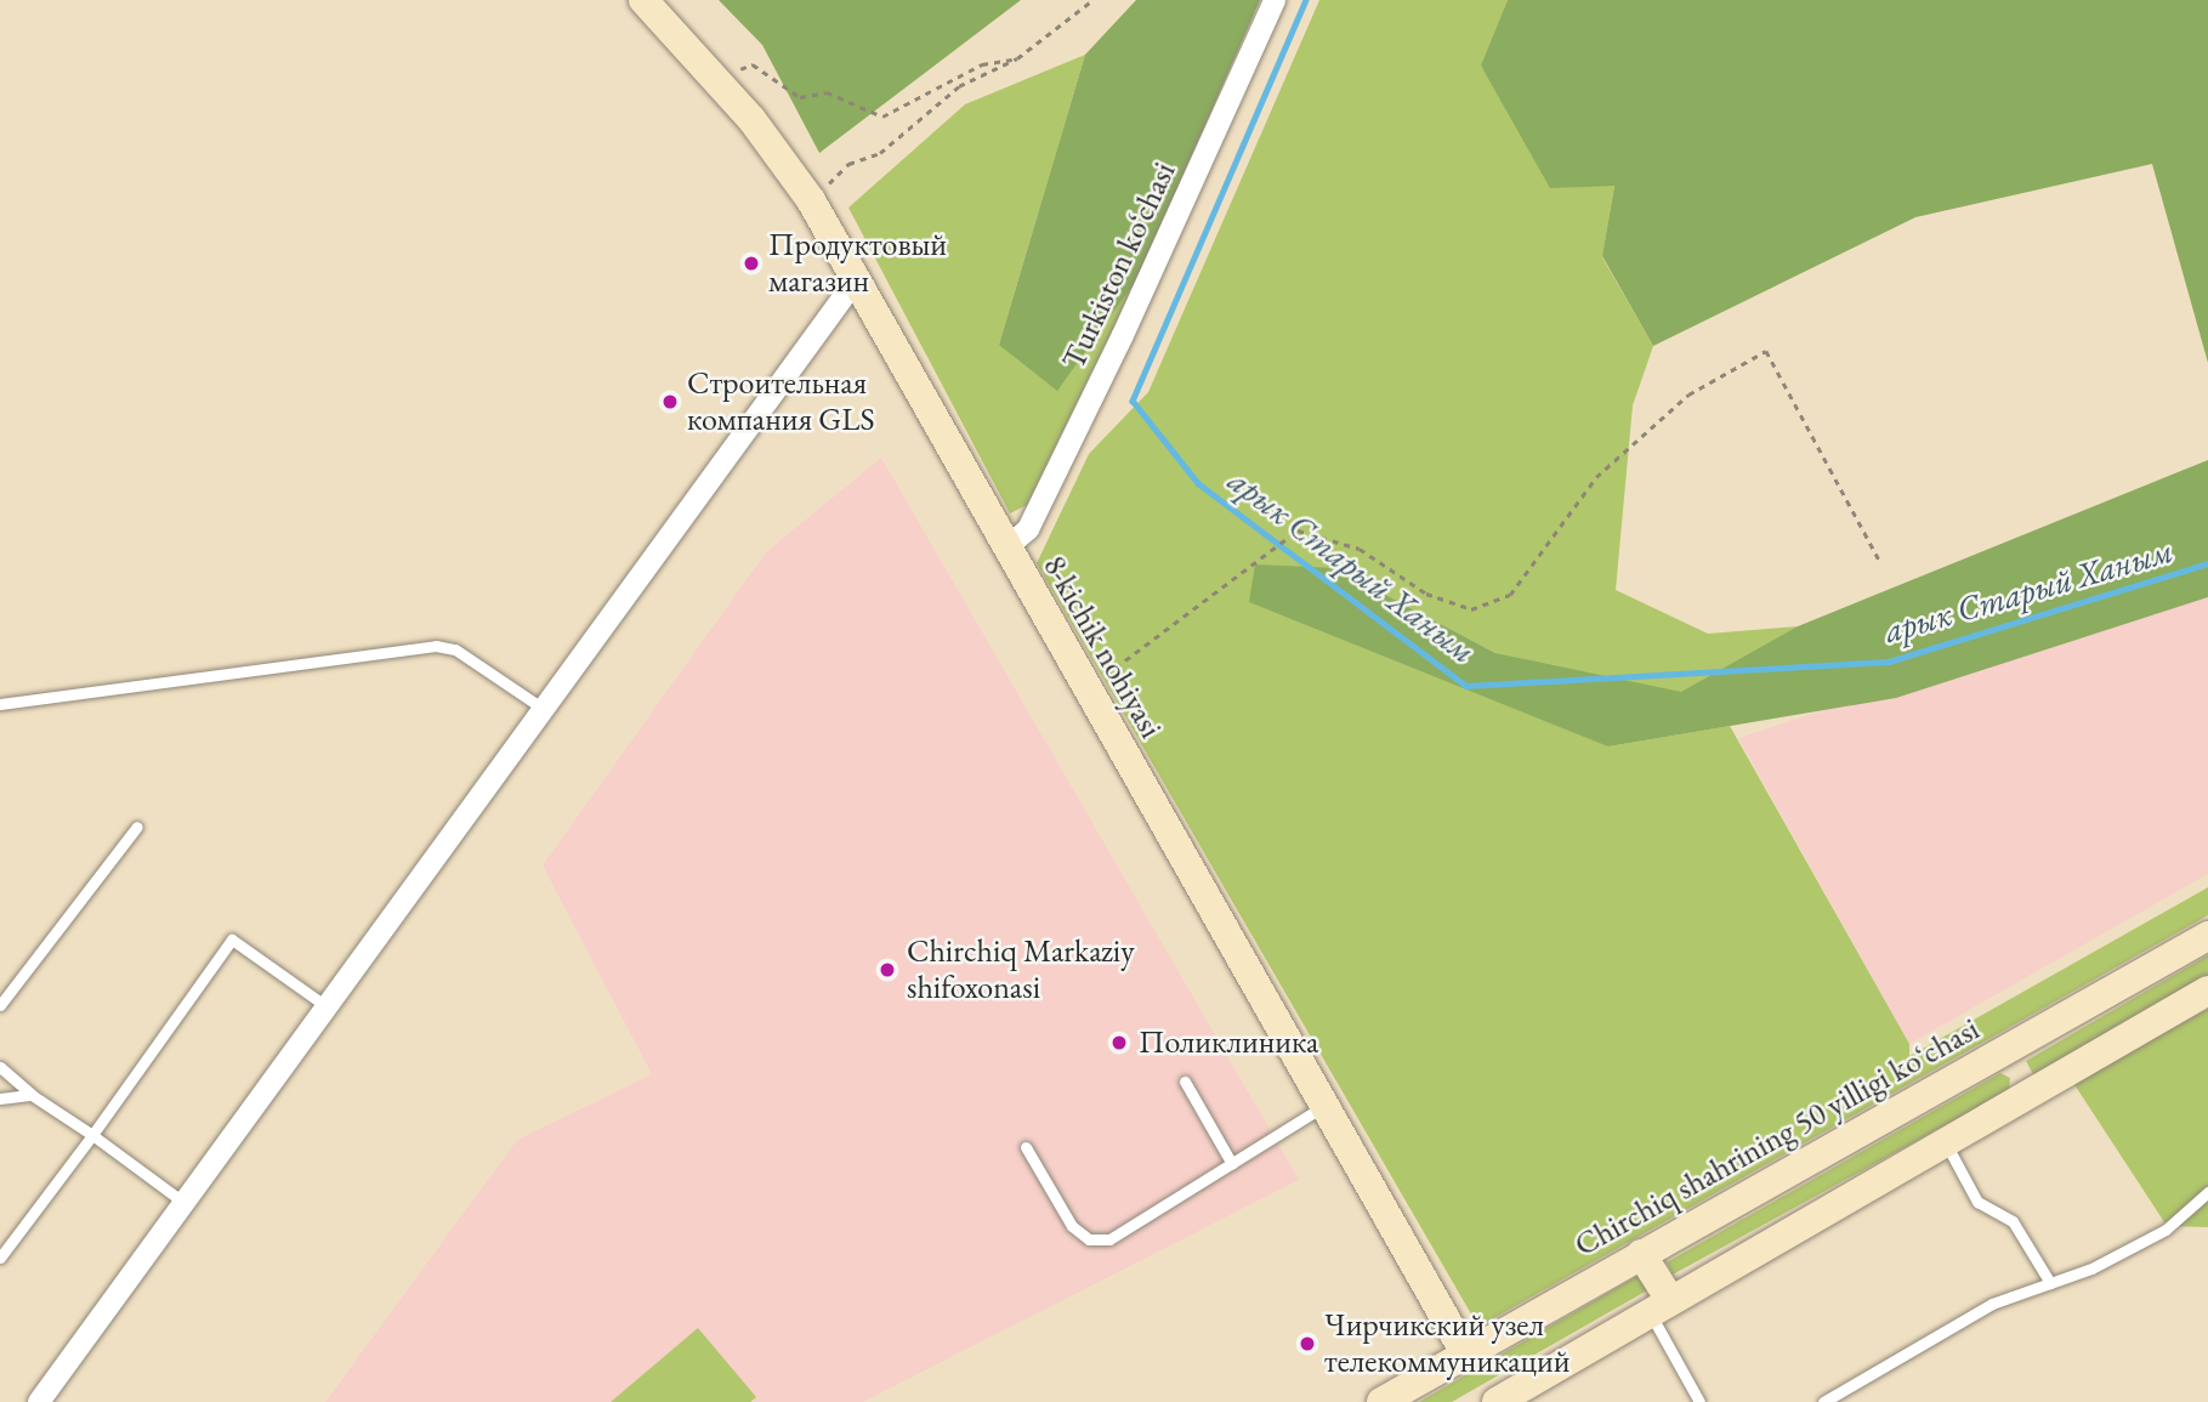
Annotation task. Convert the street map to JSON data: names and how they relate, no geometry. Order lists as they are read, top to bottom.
{
  "streets": {
    "main road": ["8-kichik nohiyasi", "Chirchiq shahrining 50 yilligi koʻchasi"],
    "street": ["Turkiston ko‘chasi"]
  },
  "crossings": [
    ["Turkiston ko‘chasi", "8-kichik nohiyasi"],
    ["8-kichik nohiyasi", "Chirchiq shahrining 50 yilligi koʻchasi"]
  ],
  "water": ["арык Старый Ханым"],
  "places": [
    "Продуктовый магазин",
    "Строительная компания GLS",
    "Chirchiq Markaziy shifoxonasi",
    "Поликлиника",
    "Чирчикский узел телекоммуникаций"
  ]
}
